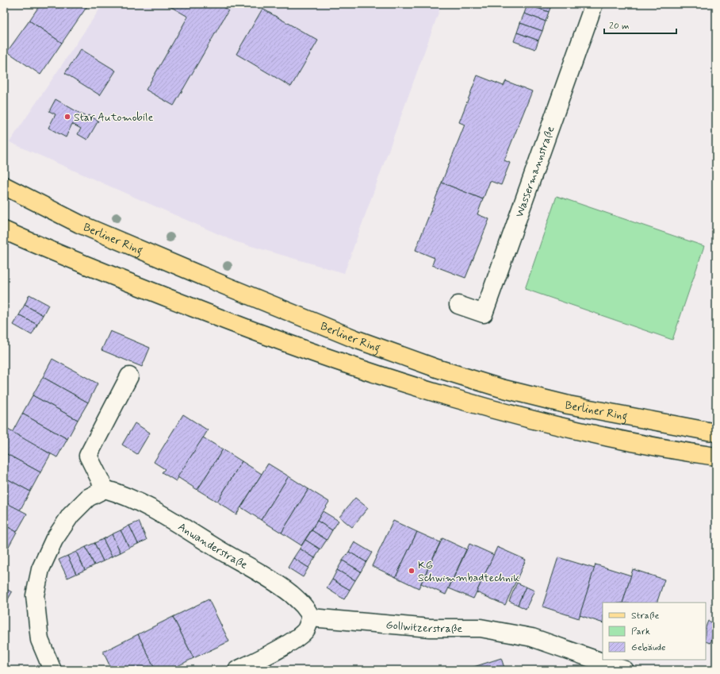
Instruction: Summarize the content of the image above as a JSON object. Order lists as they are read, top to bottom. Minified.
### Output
{"streets":{"main road":["Berliner Ring"],"street":["Wassermannstraße","Anwanderstraße","Gollwitzerstraße"]},"crossings":[["Anwanderstraße","Gollwitzerstraße"]],"places":["Star Automobile","KG Schwimmbadtechnik"],"legend":["Straße","Park","Gebäude"],"scale_bar":"20 m"}
